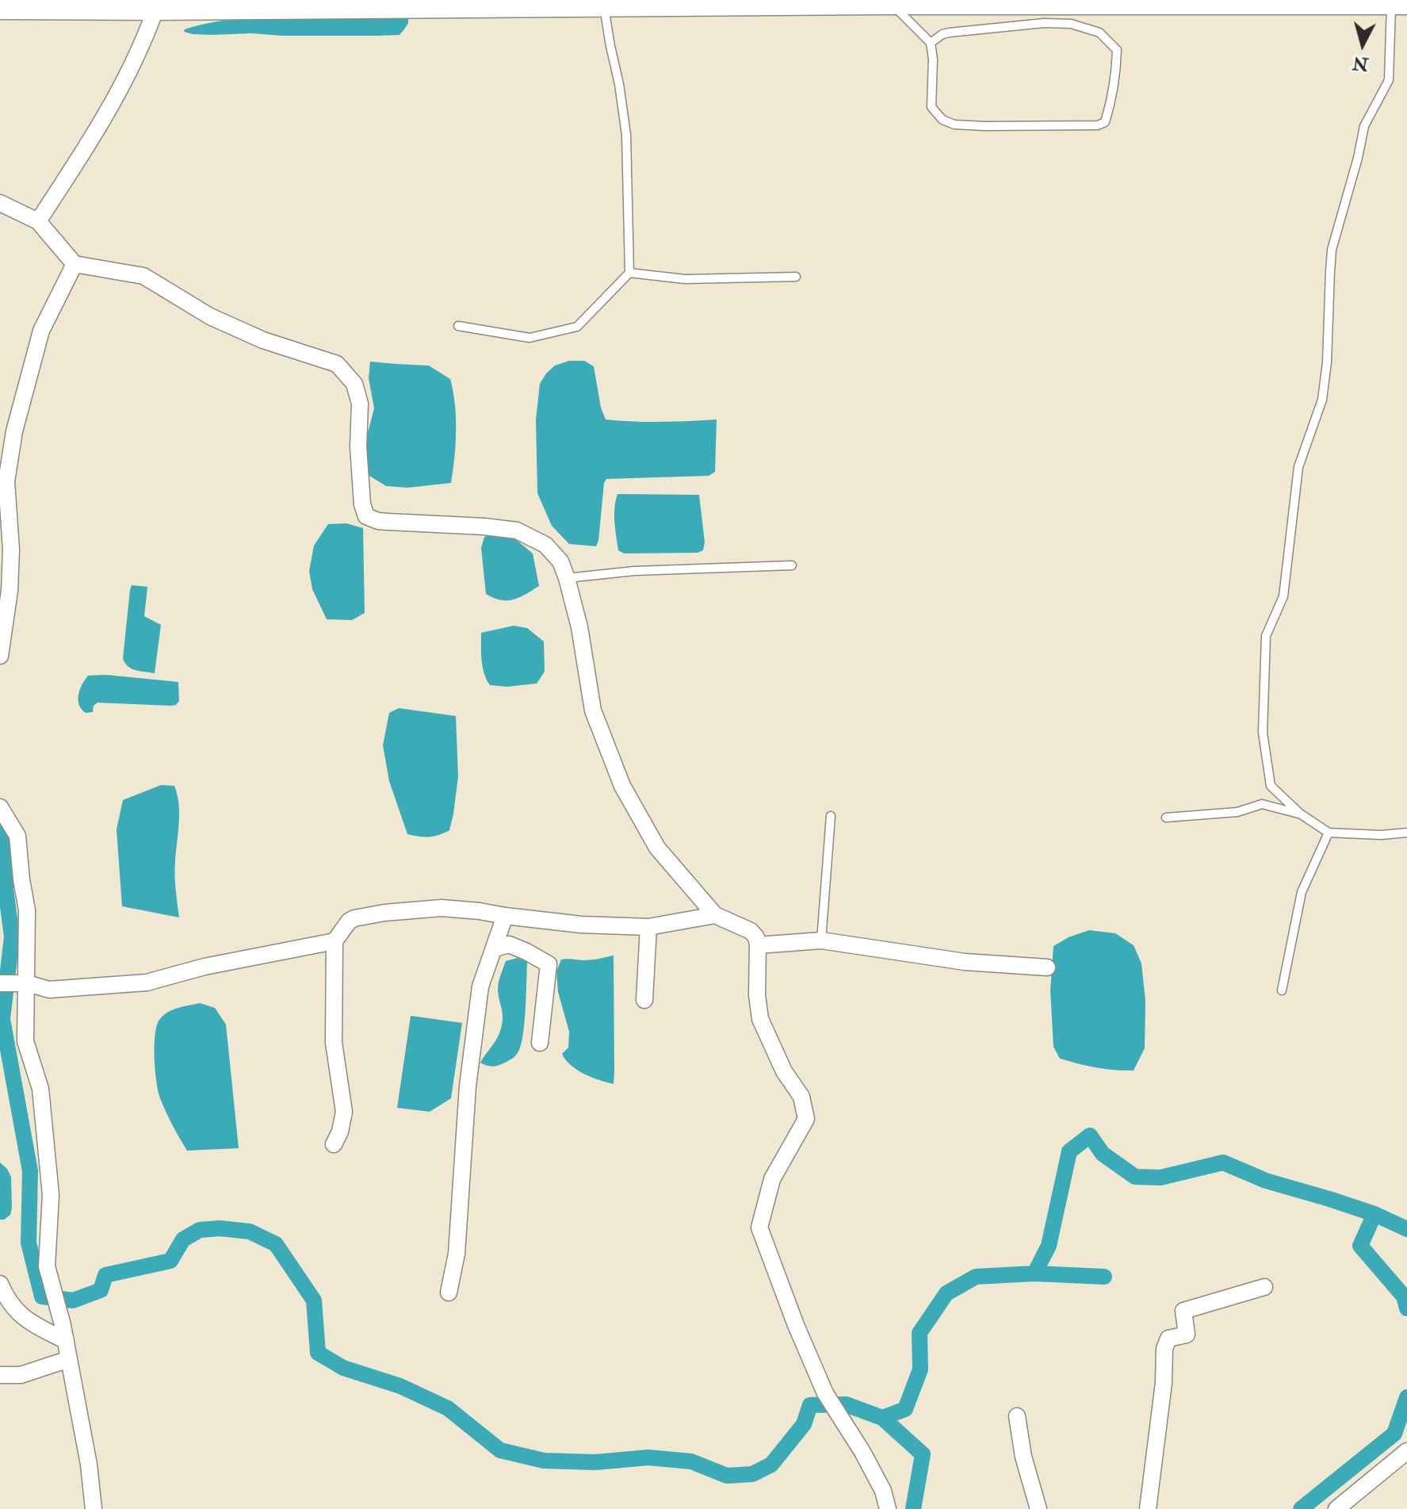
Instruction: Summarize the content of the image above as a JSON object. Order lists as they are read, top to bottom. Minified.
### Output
{"north":"bottom"}
